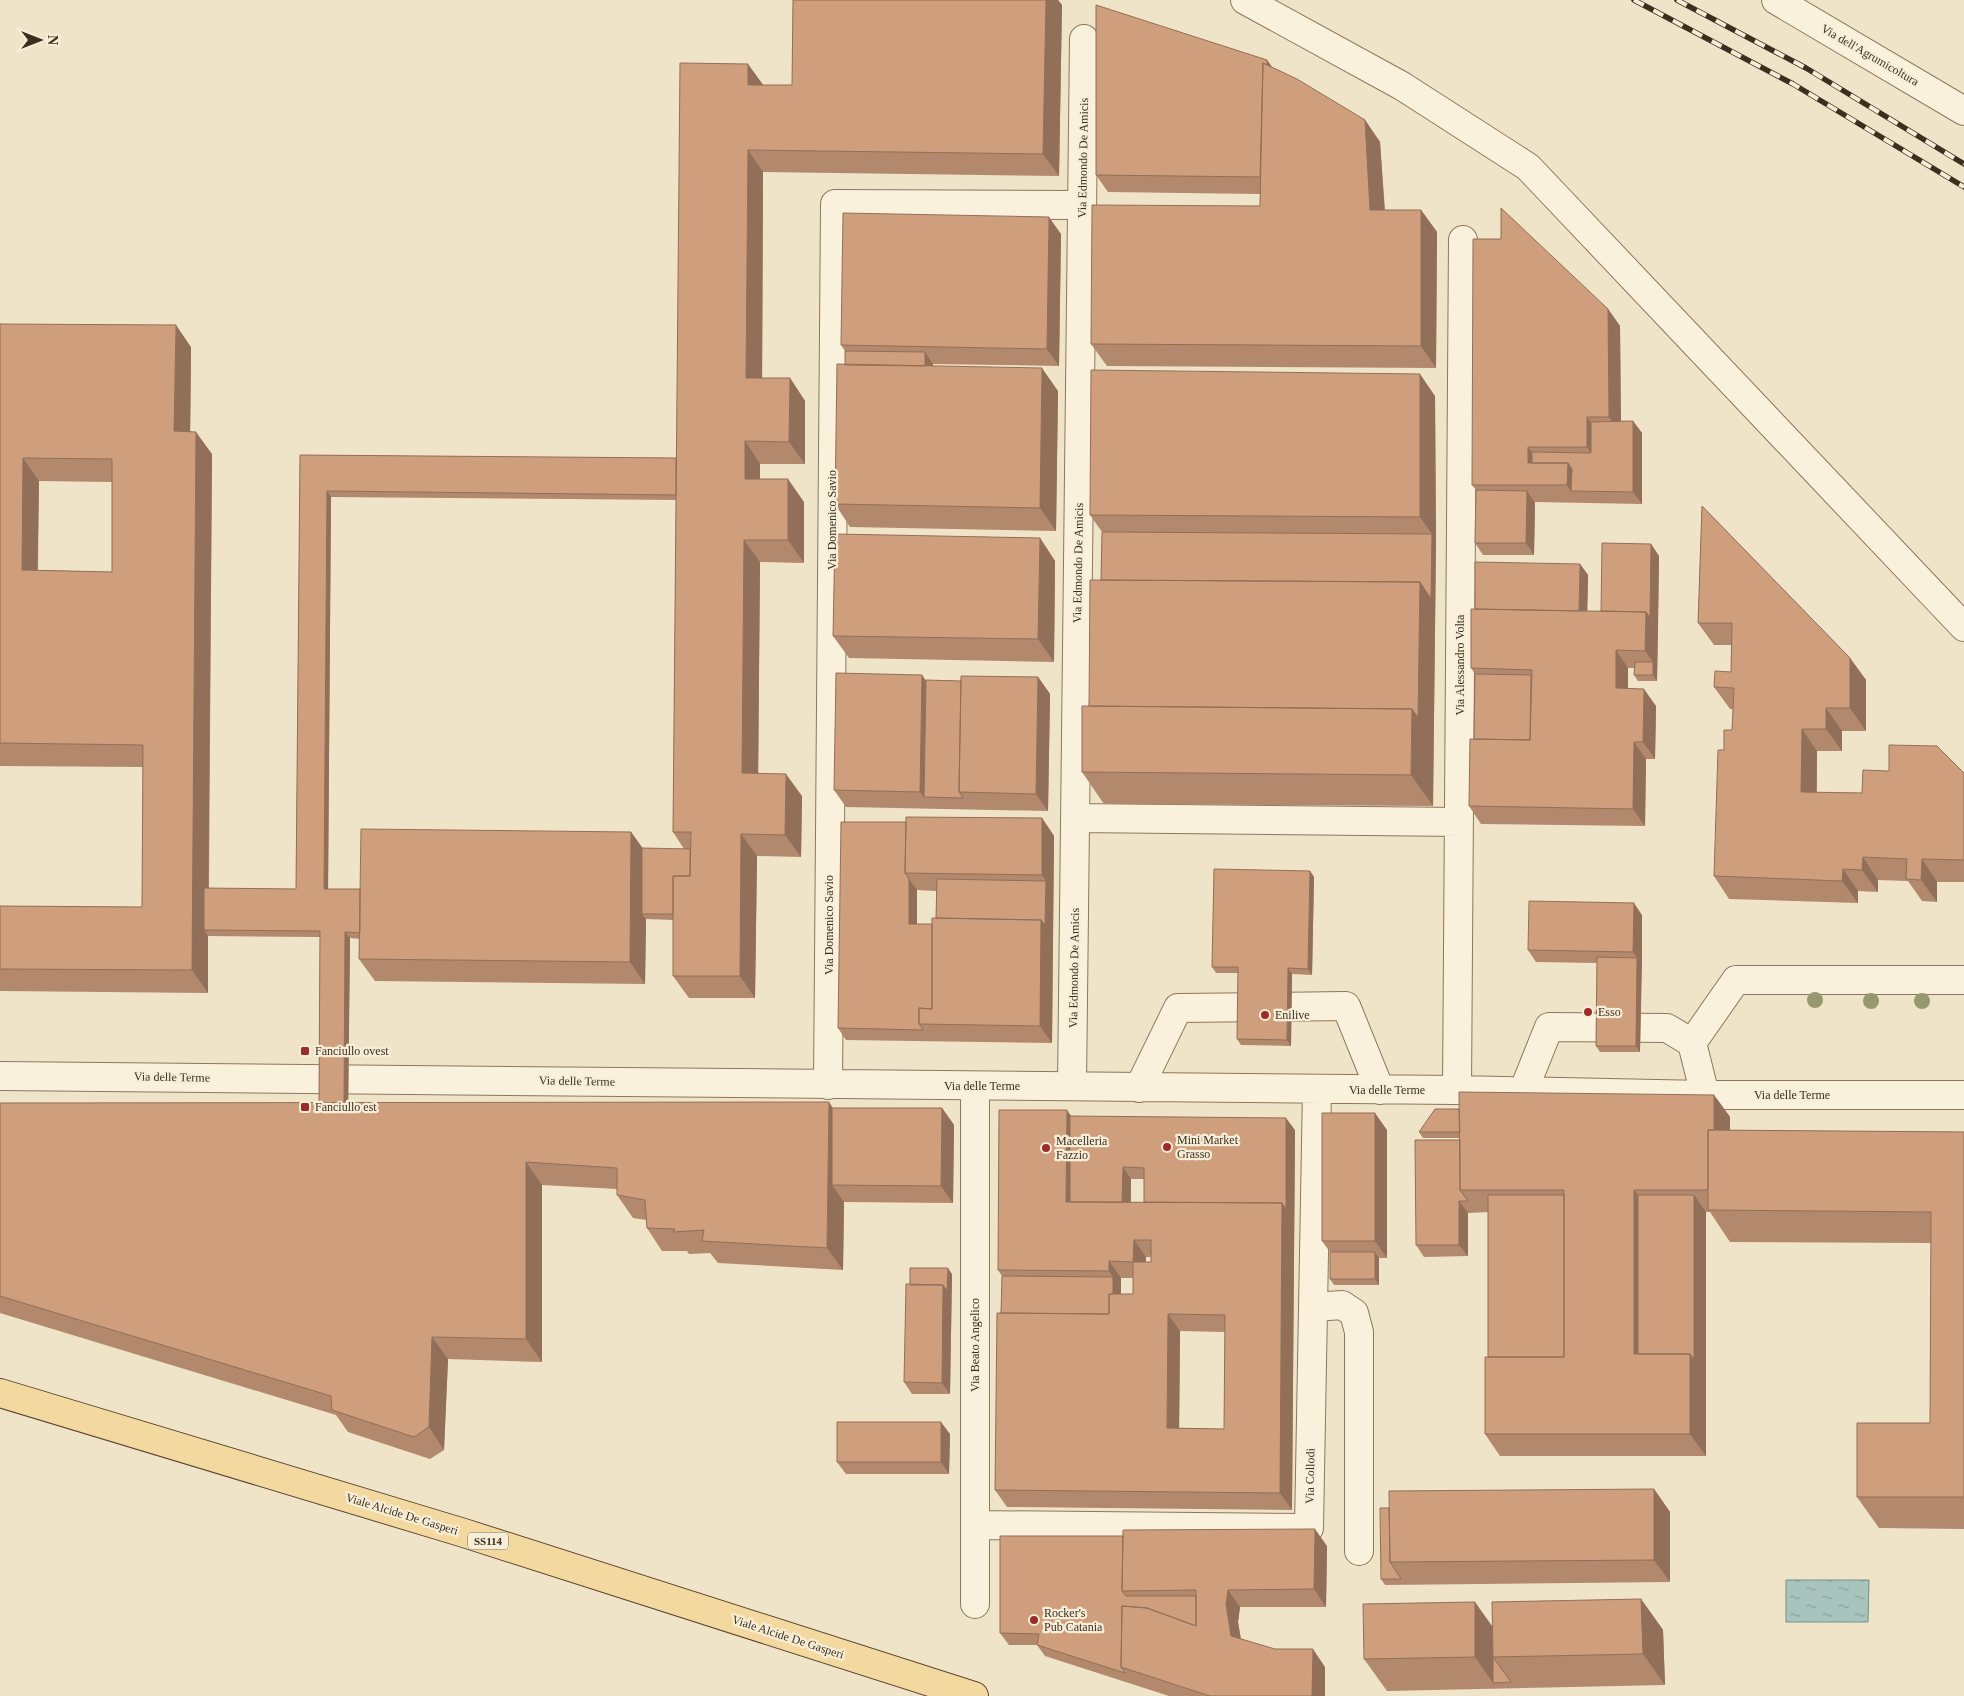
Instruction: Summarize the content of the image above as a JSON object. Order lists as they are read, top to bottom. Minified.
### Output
{"streets":{"main road":["Viale Alcide De Gasperi","SS114"],"street":["Via dell'Agrumicoltura","Via Edmondo De Amicis","Via Domenico Savio","Via Alessandro Volta","Via delle Terme","Via Beato Angelico","Via Collodi"]},"crossings":[["Via Edmondo De Amicis","Via Domenico Savio"],["Via Edmondo De Amicis","Via delle Terme"],["Via Domenico Savio","Via delle Terme"],["Via Alessandro Volta","Via delle Terme"],["Via delle Terme","Via Beato Angelico"],["Via delle Terme","Via Collodi"],["Via Beato Angelico","Via Collodi"]],"places":{"other":["Esso","Enilive","Mini Market Grasso","Macelleria Fazzio","Rocker's Pub Catania"],"transit":["Fanciullo ovest","Fanciullo est"]},"north":"right"}
